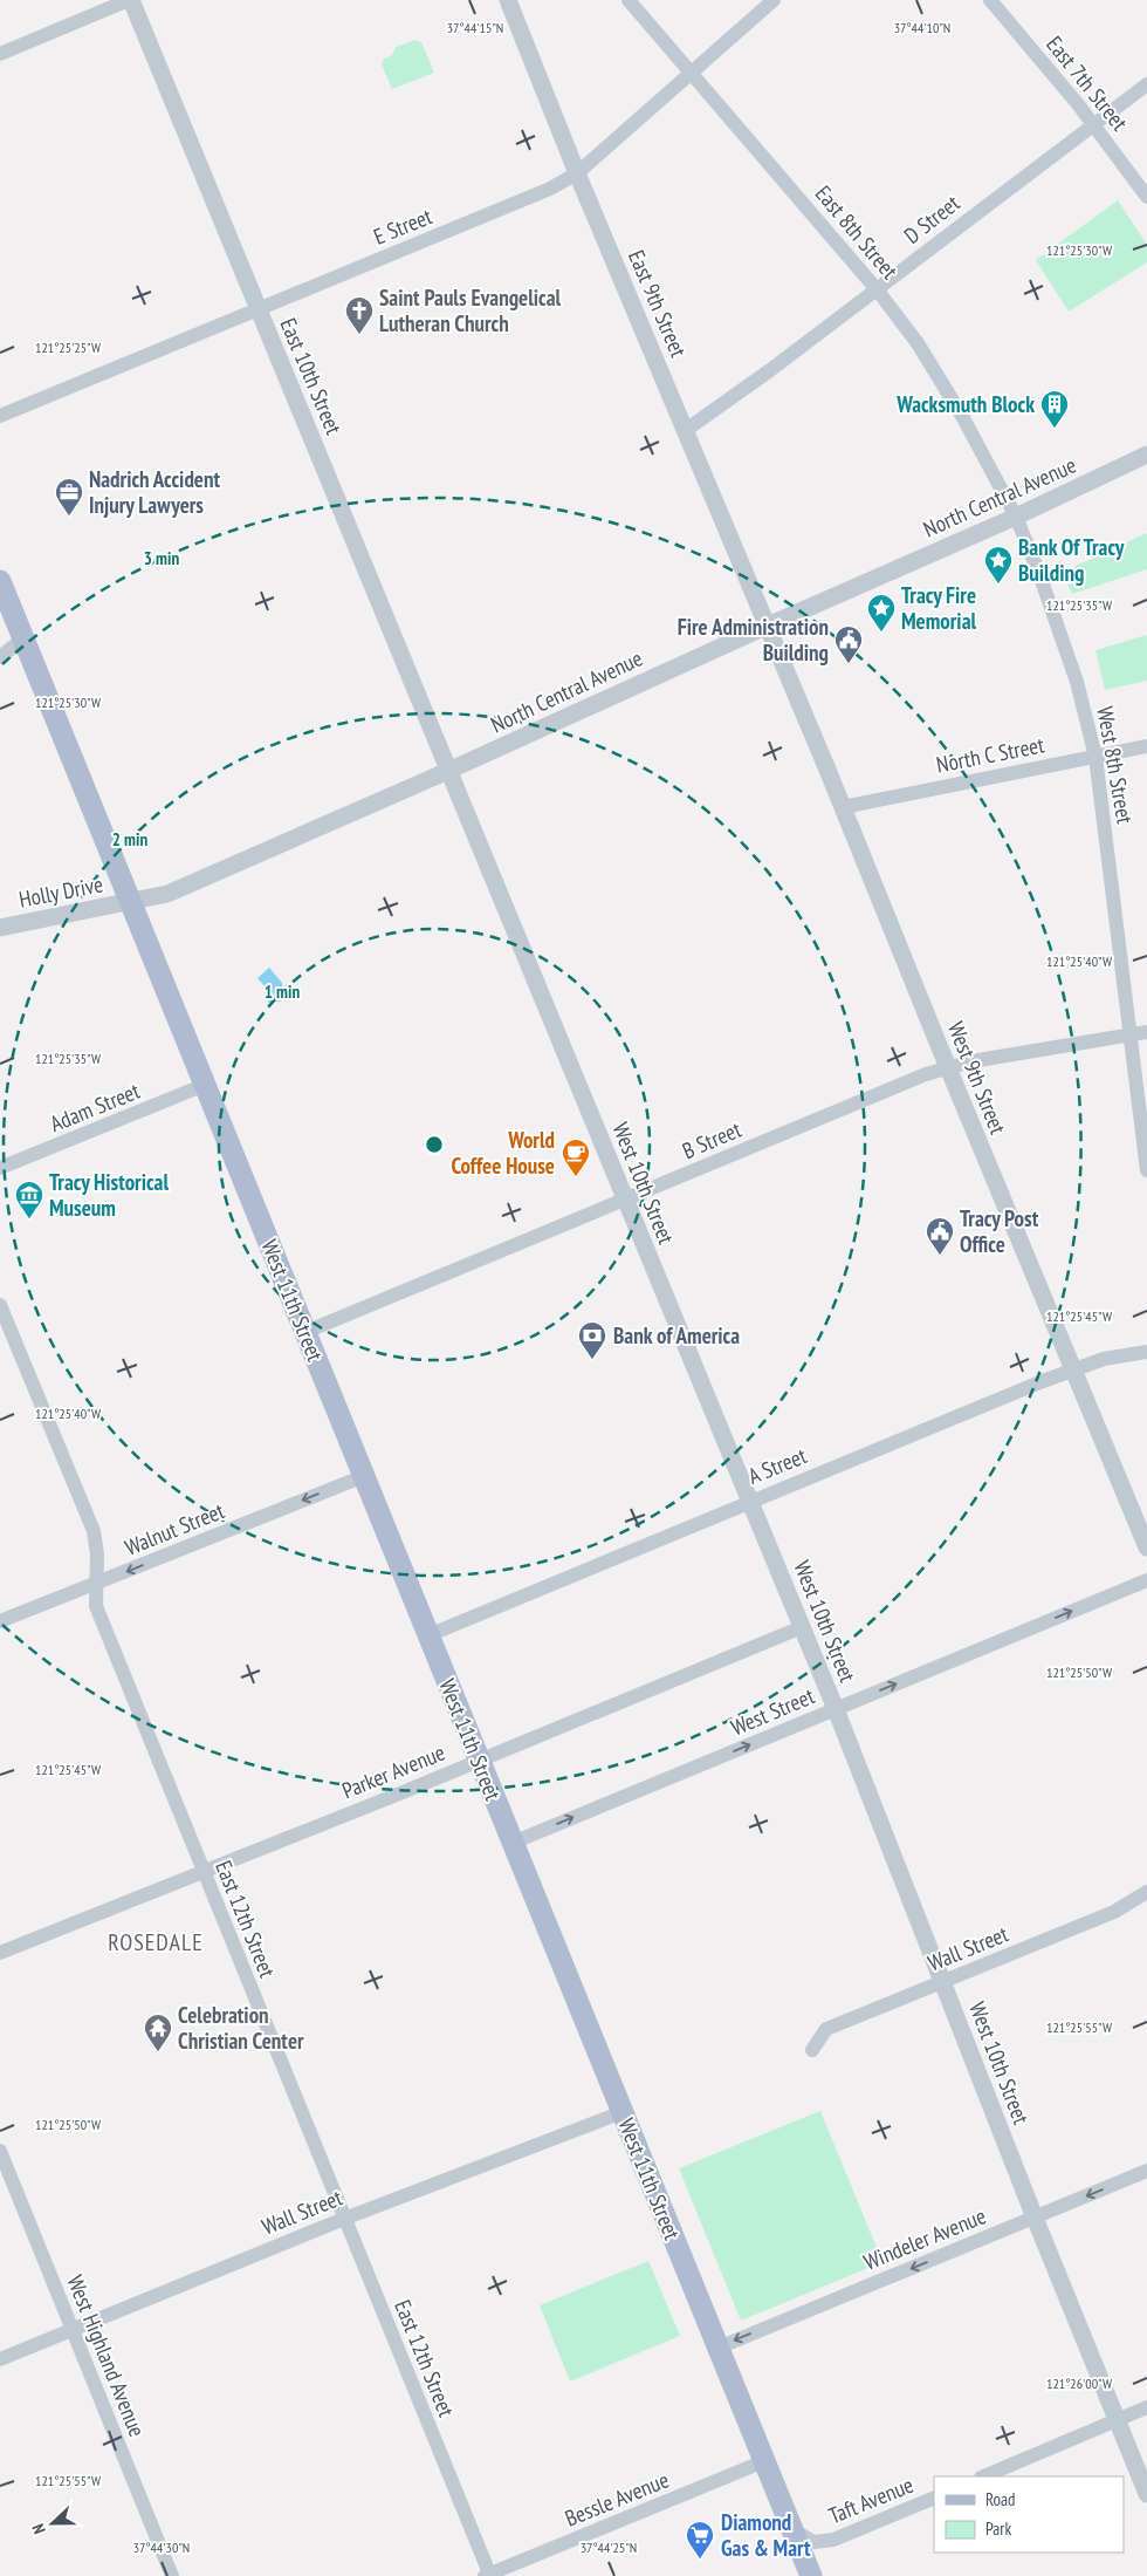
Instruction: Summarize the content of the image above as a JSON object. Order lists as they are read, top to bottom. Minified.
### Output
{"streets":{"main road":["West 11th Street"],"street":["East 7th Street","D Street","E Street","East 8th Street","East 9th Street","East 10th Street","North Central Avenue","North C Street","West 8th Street","Holly Drive","West 9th Street","Adam Street","B Street","West 10th Street","A Street","Walnut Street","West Street","Parker Avenue","East 12th Street","Wall Street","Windeler Avenue","West Highland Avenue","Bessle Avenue","Taft Avenue"]},"crossings":[["East 7th Street","D Street"],["D Street","East 8th Street"],["D Street","East 9th Street"],["E Street","East 8th Street"],["E Street","East 9th Street"],["E Street","East 10th Street"],["East 8th Street","North Central Avenue"],["East 8th Street","West 8th Street"],["East 9th Street","North Central Avenue"],["East 9th Street","West 9th Street"],["East 10th Street","North Central Avenue"],["East 10th Street","West 10th Street"],["North Central Avenue","West 8th Street"],["North Central Avenue","Holly Drive"],["North Central Avenue","West 9th Street"],["North Central Avenue","West 10th Street"],["North Central Avenue","West 11th Street"],["North C Street","West 8th Street"],["North C Street","West 9th Street"],["West 8th Street","B Street"],["Holly Drive","West 11th Street"],["West 9th Street","B Street"],["West 9th Street","A Street"],["Adam Street","West 11th Street"],["B Street","West 10th Street"],["B Street","West 11th Street"],["West 10th Street","A Street"],["West 10th Street","West Street"],["West 10th Street","Parker Avenue"],["West 10th Street","Wall Street"],["West 10th Street","Windeler Avenue"],["West 11th Street","A Street"],["West 11th Street","Walnut Street"],["West 11th Street","West Street"],["West 11th Street","Parker Avenue"],["West 11th Street","Wall Street"],["West 11th Street","Windeler Avenue"],["West 11th Street","Bessle Avenue"],["West 11th Street","Taft Avenue"],["Walnut Street","East 12th Street"],["Parker Avenue","East 12th Street"],["East 12th Street","Wall Street"],["East 12th Street","Bessle Avenue"],["Wall Street","West Highland Avenue"]],"one_way":["Walnut Street","West Street","Windeler Avenue"],"districts":["ROSEDALE"],"places":{"church":["Saint Pauls Evangelical Lutheran Church"],"building":["Wacksmuth Block"],"office":["Nadrich Accident Injury Lawyers"],"place":["Bank Of Tracy Building","Tracy Fire Memorial"],"public building":["Fire Administration Building","Tracy Post Office"],"cafe":["World Coffee House"],"museum":["Tracy Historical Museum"],"bank":["Bank of America"],"temple":["Celebration Christian Center"],"supermarket":["Diamond Gas & Mart"]},"legend":["Road","Park"],"north":"left","coordinates":["37°44'15\"N","37°44'10\"N","121°25'30\"W","121°25'25\"W","121°25'35\"W","121°25'40\"W","121°25'45\"W","121°25'50\"W","121°25'55\"W","121°26'00\"W","37°44'30\"N","37°44'25\"N"],"rings":["3 min","2 min","1 min"]}
